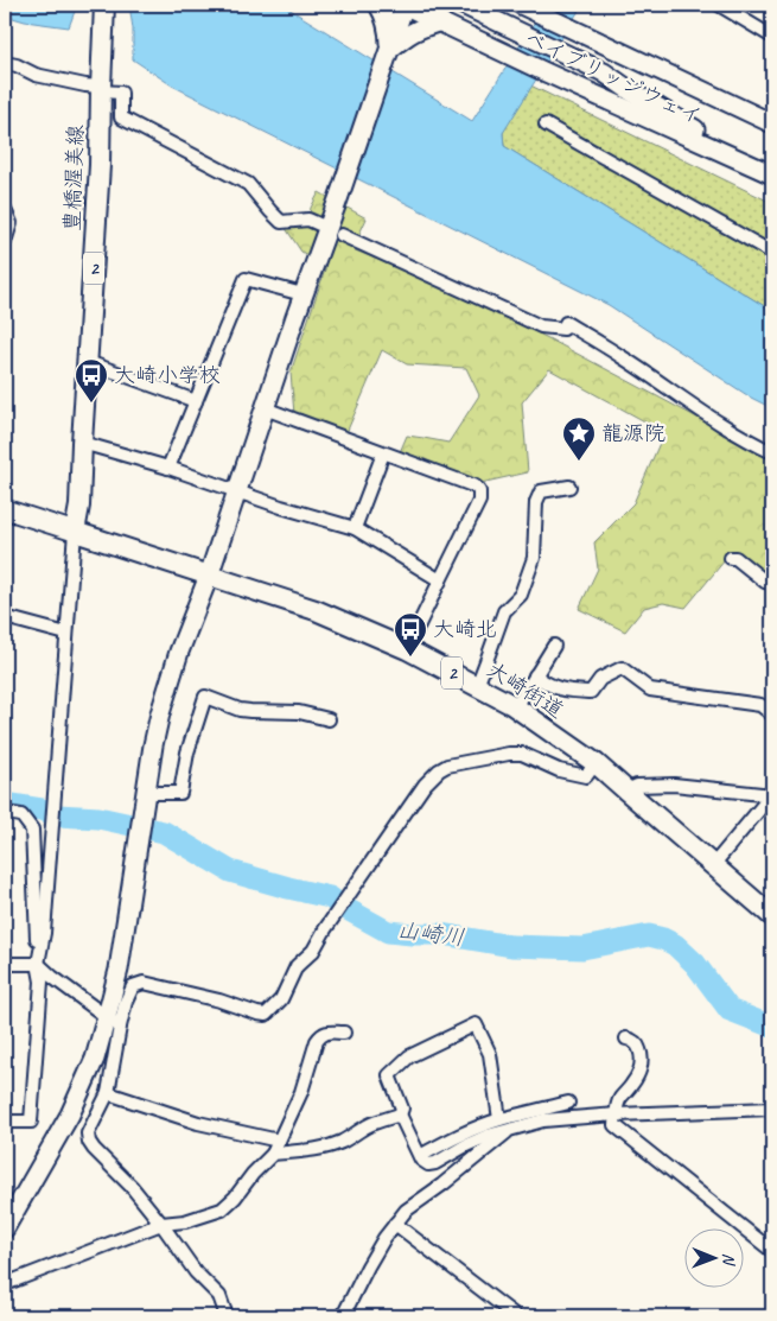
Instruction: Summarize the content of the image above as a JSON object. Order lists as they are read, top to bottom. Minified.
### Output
{"streets":{"main road":["豊橋渥美線","2","大崎街道"],"street":["ベイブリッジウェイ"]},"crossings":[["豊橋渥美線","大崎街道"]],"water":["山崎川"],"places":{"bus stop":["大崎小学校","大崎北"],"place":["龍源院"]},"north":"right"}
